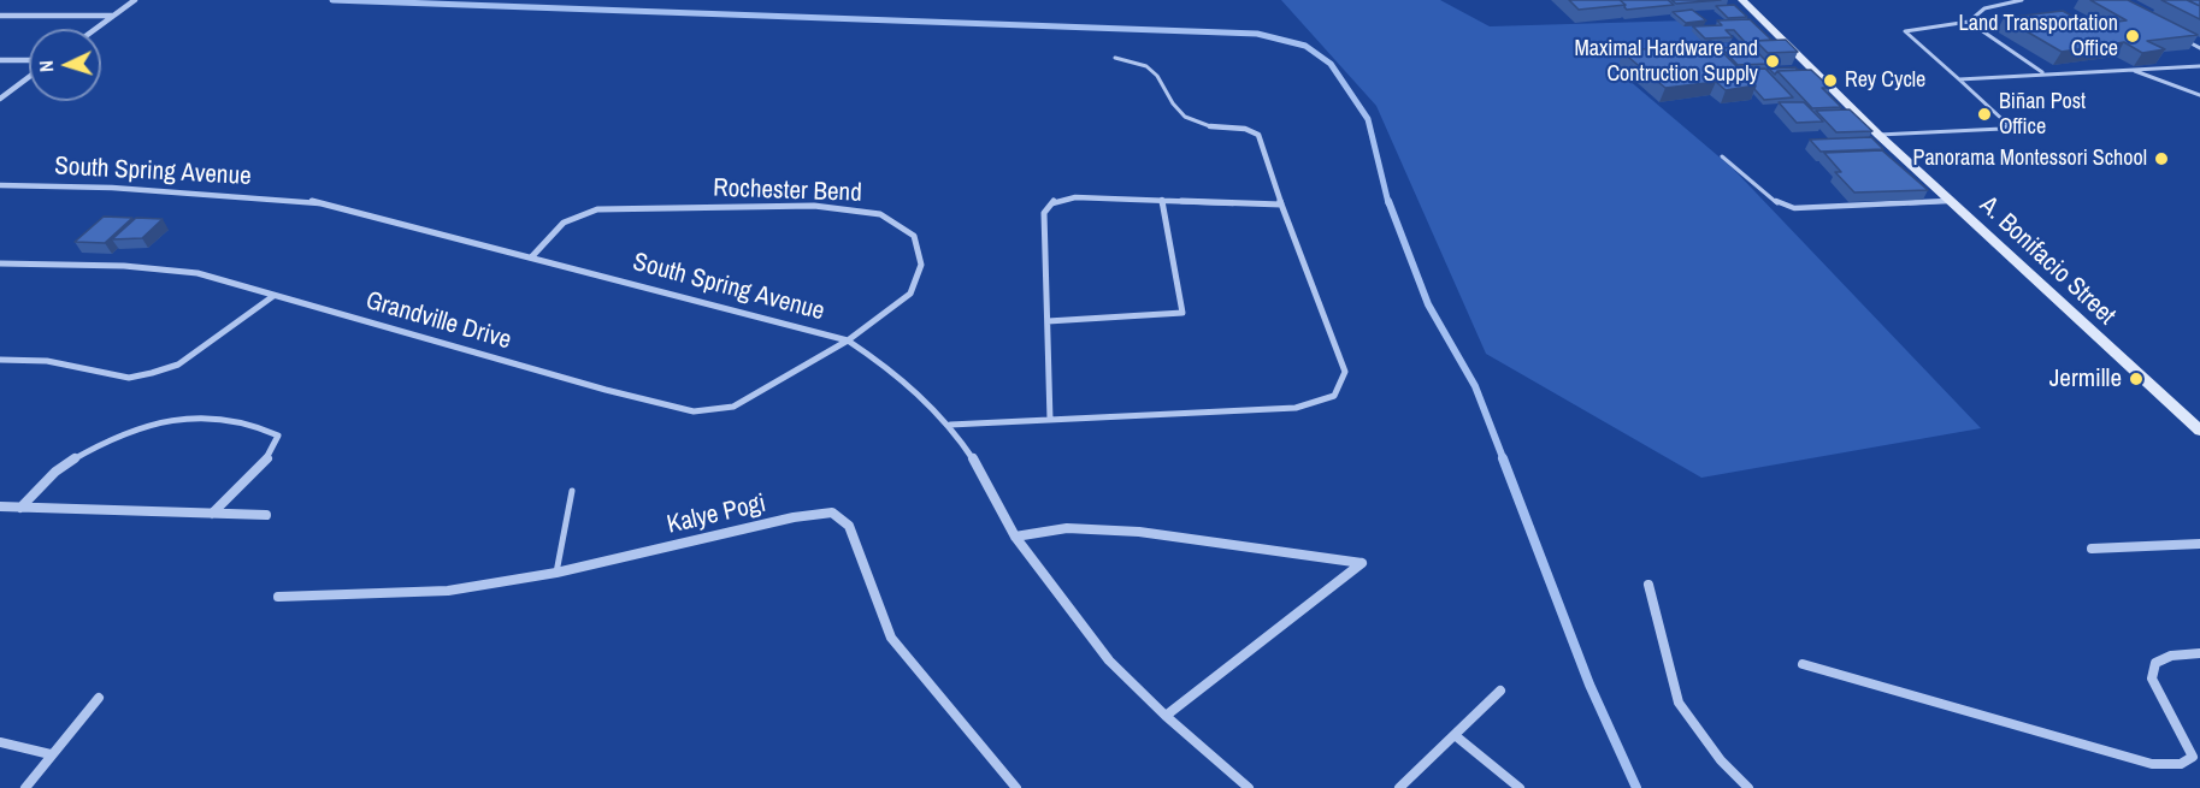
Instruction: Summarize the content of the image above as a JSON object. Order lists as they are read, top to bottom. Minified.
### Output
{"streets":{"main road":["A. Bonifacio Street"],"street":["South Spring Avenue","Rochester Bend","Grandville Drive","Kalye Pogi"]},"crossings":[["South Spring Avenue","Rochester Bend"],["South Spring Avenue","Grandville Drive"],["Rochester Bend","Grandville Drive"]],"places":["Land Transportation Office","Maximal Hardware and Contruction Supply","Rey Cycle","Biñan Post Office","Panorama Montessori School","Jermille"],"north":"left"}
